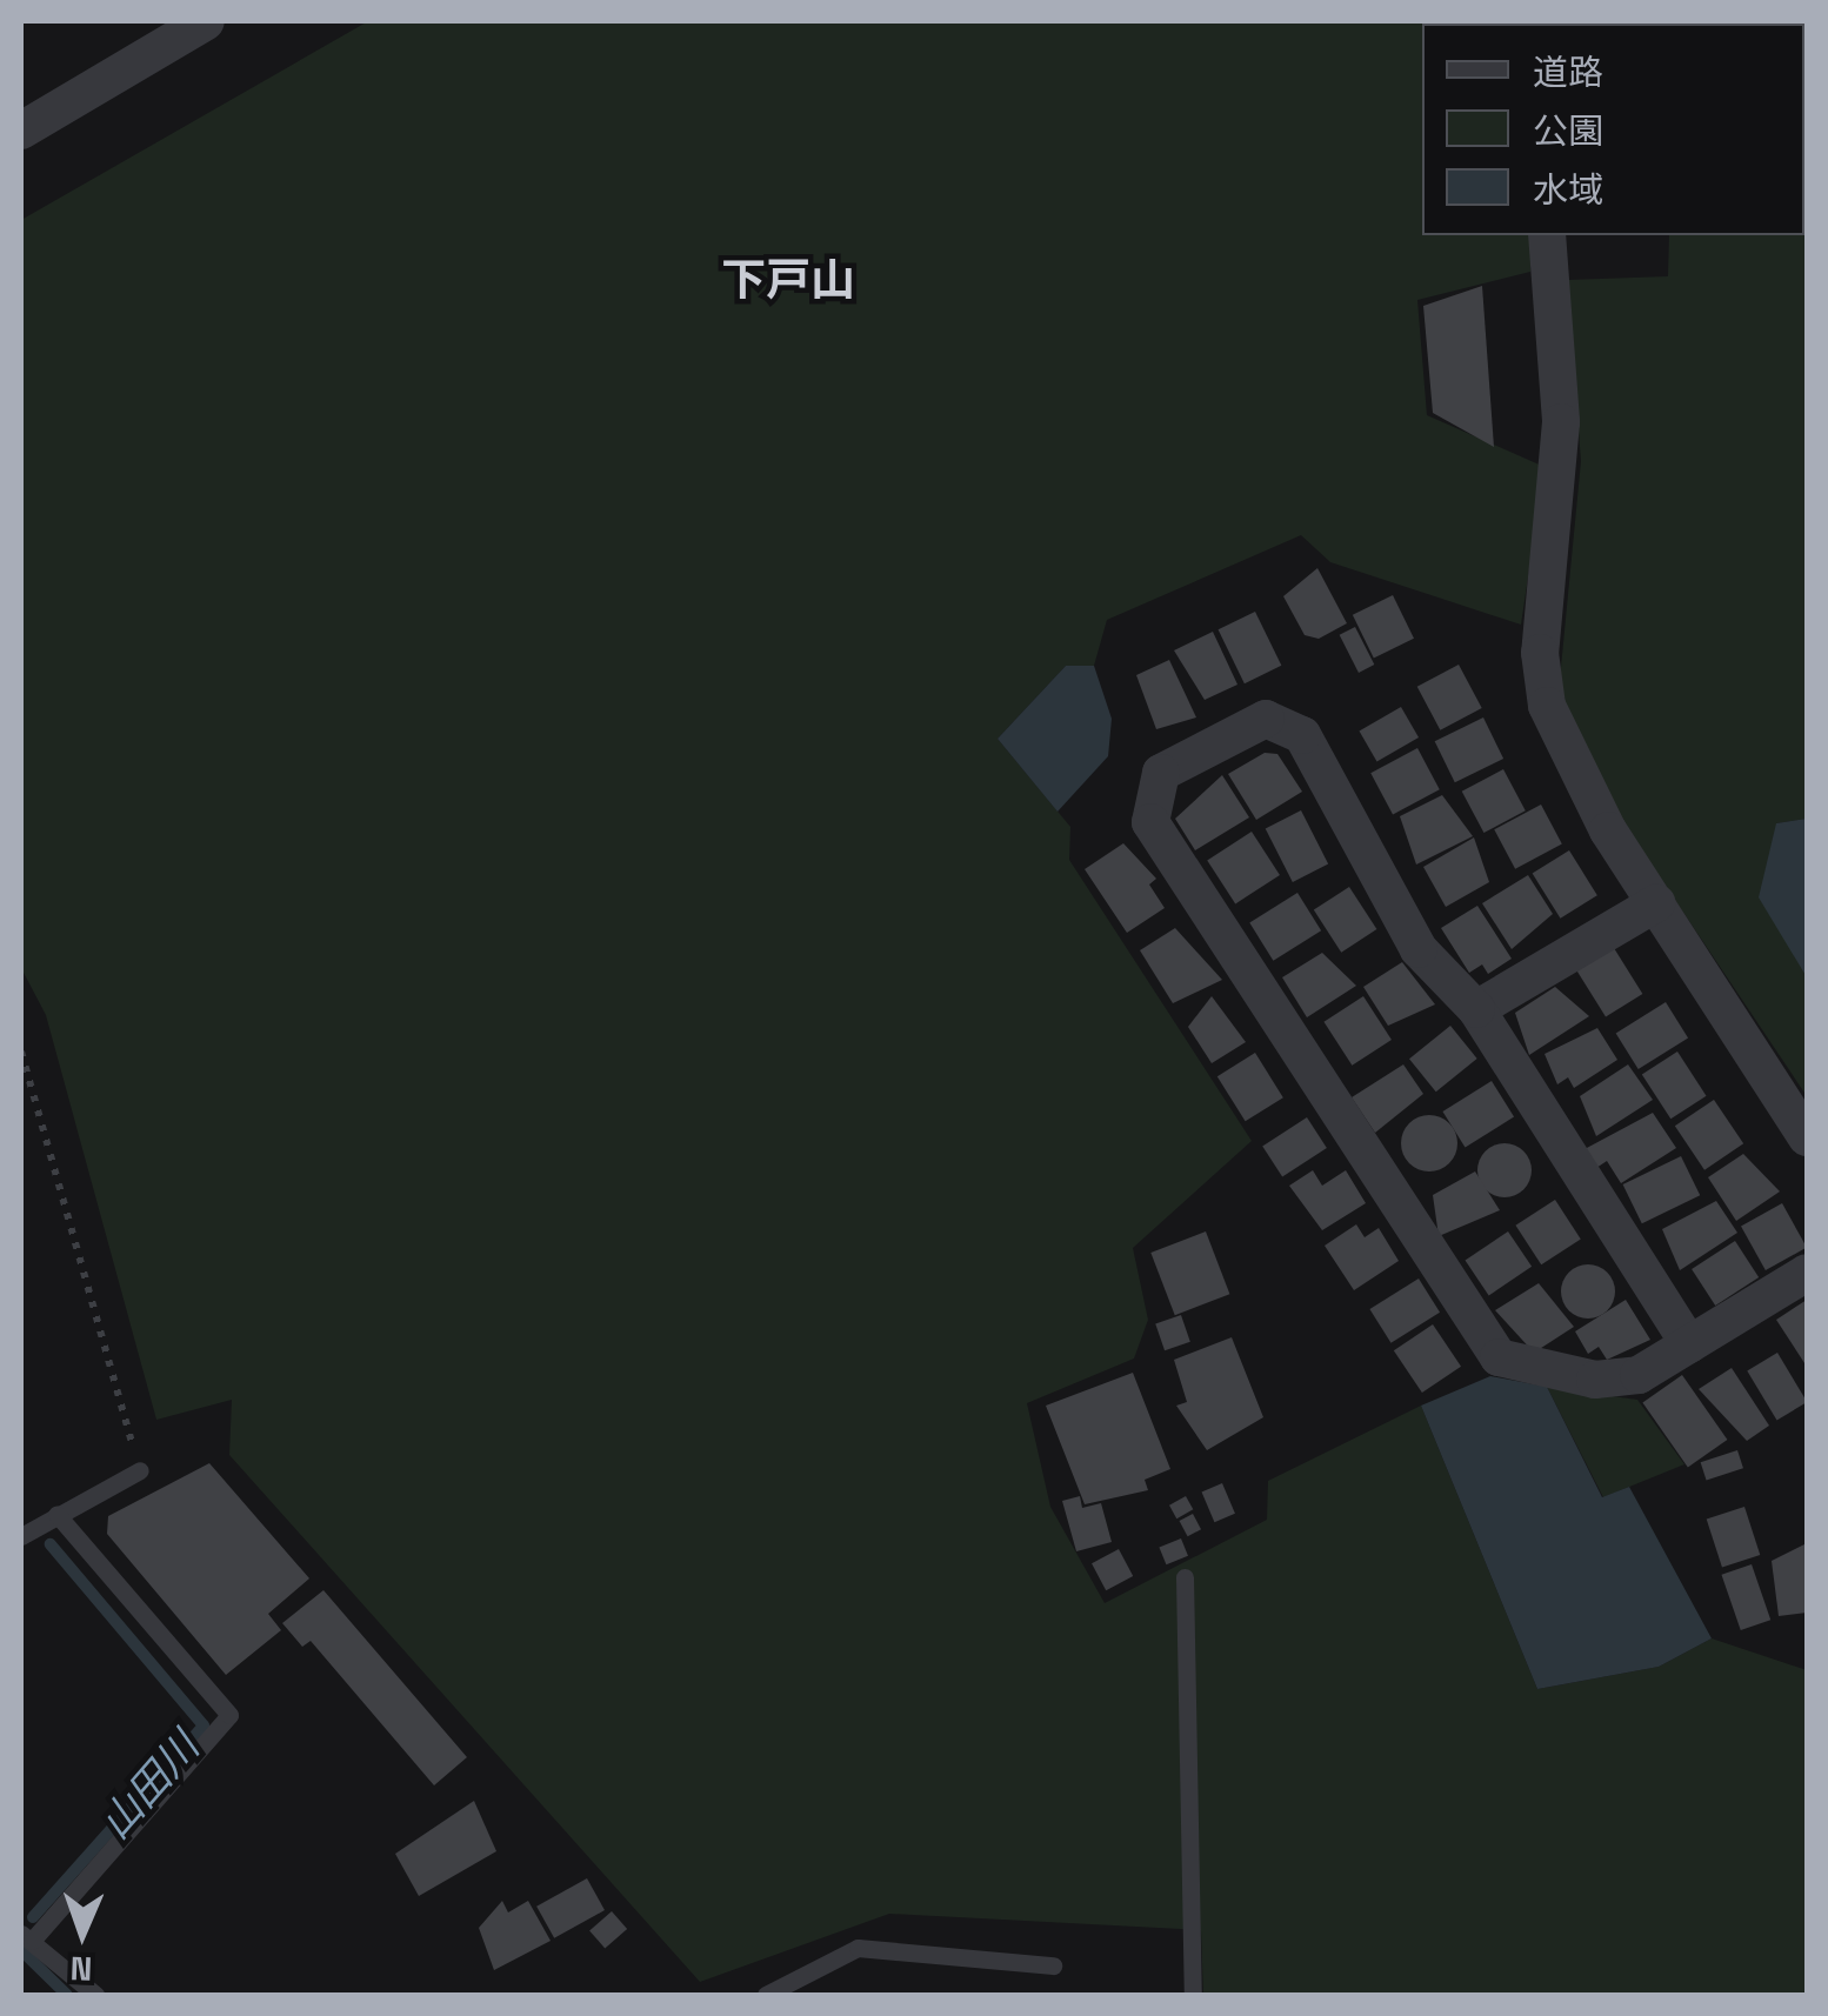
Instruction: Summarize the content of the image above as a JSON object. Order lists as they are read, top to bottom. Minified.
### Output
{"districts":["下戸山"],"water":["山田川"],"legend":["道路","公園","水域"],"north":"bottom"}
